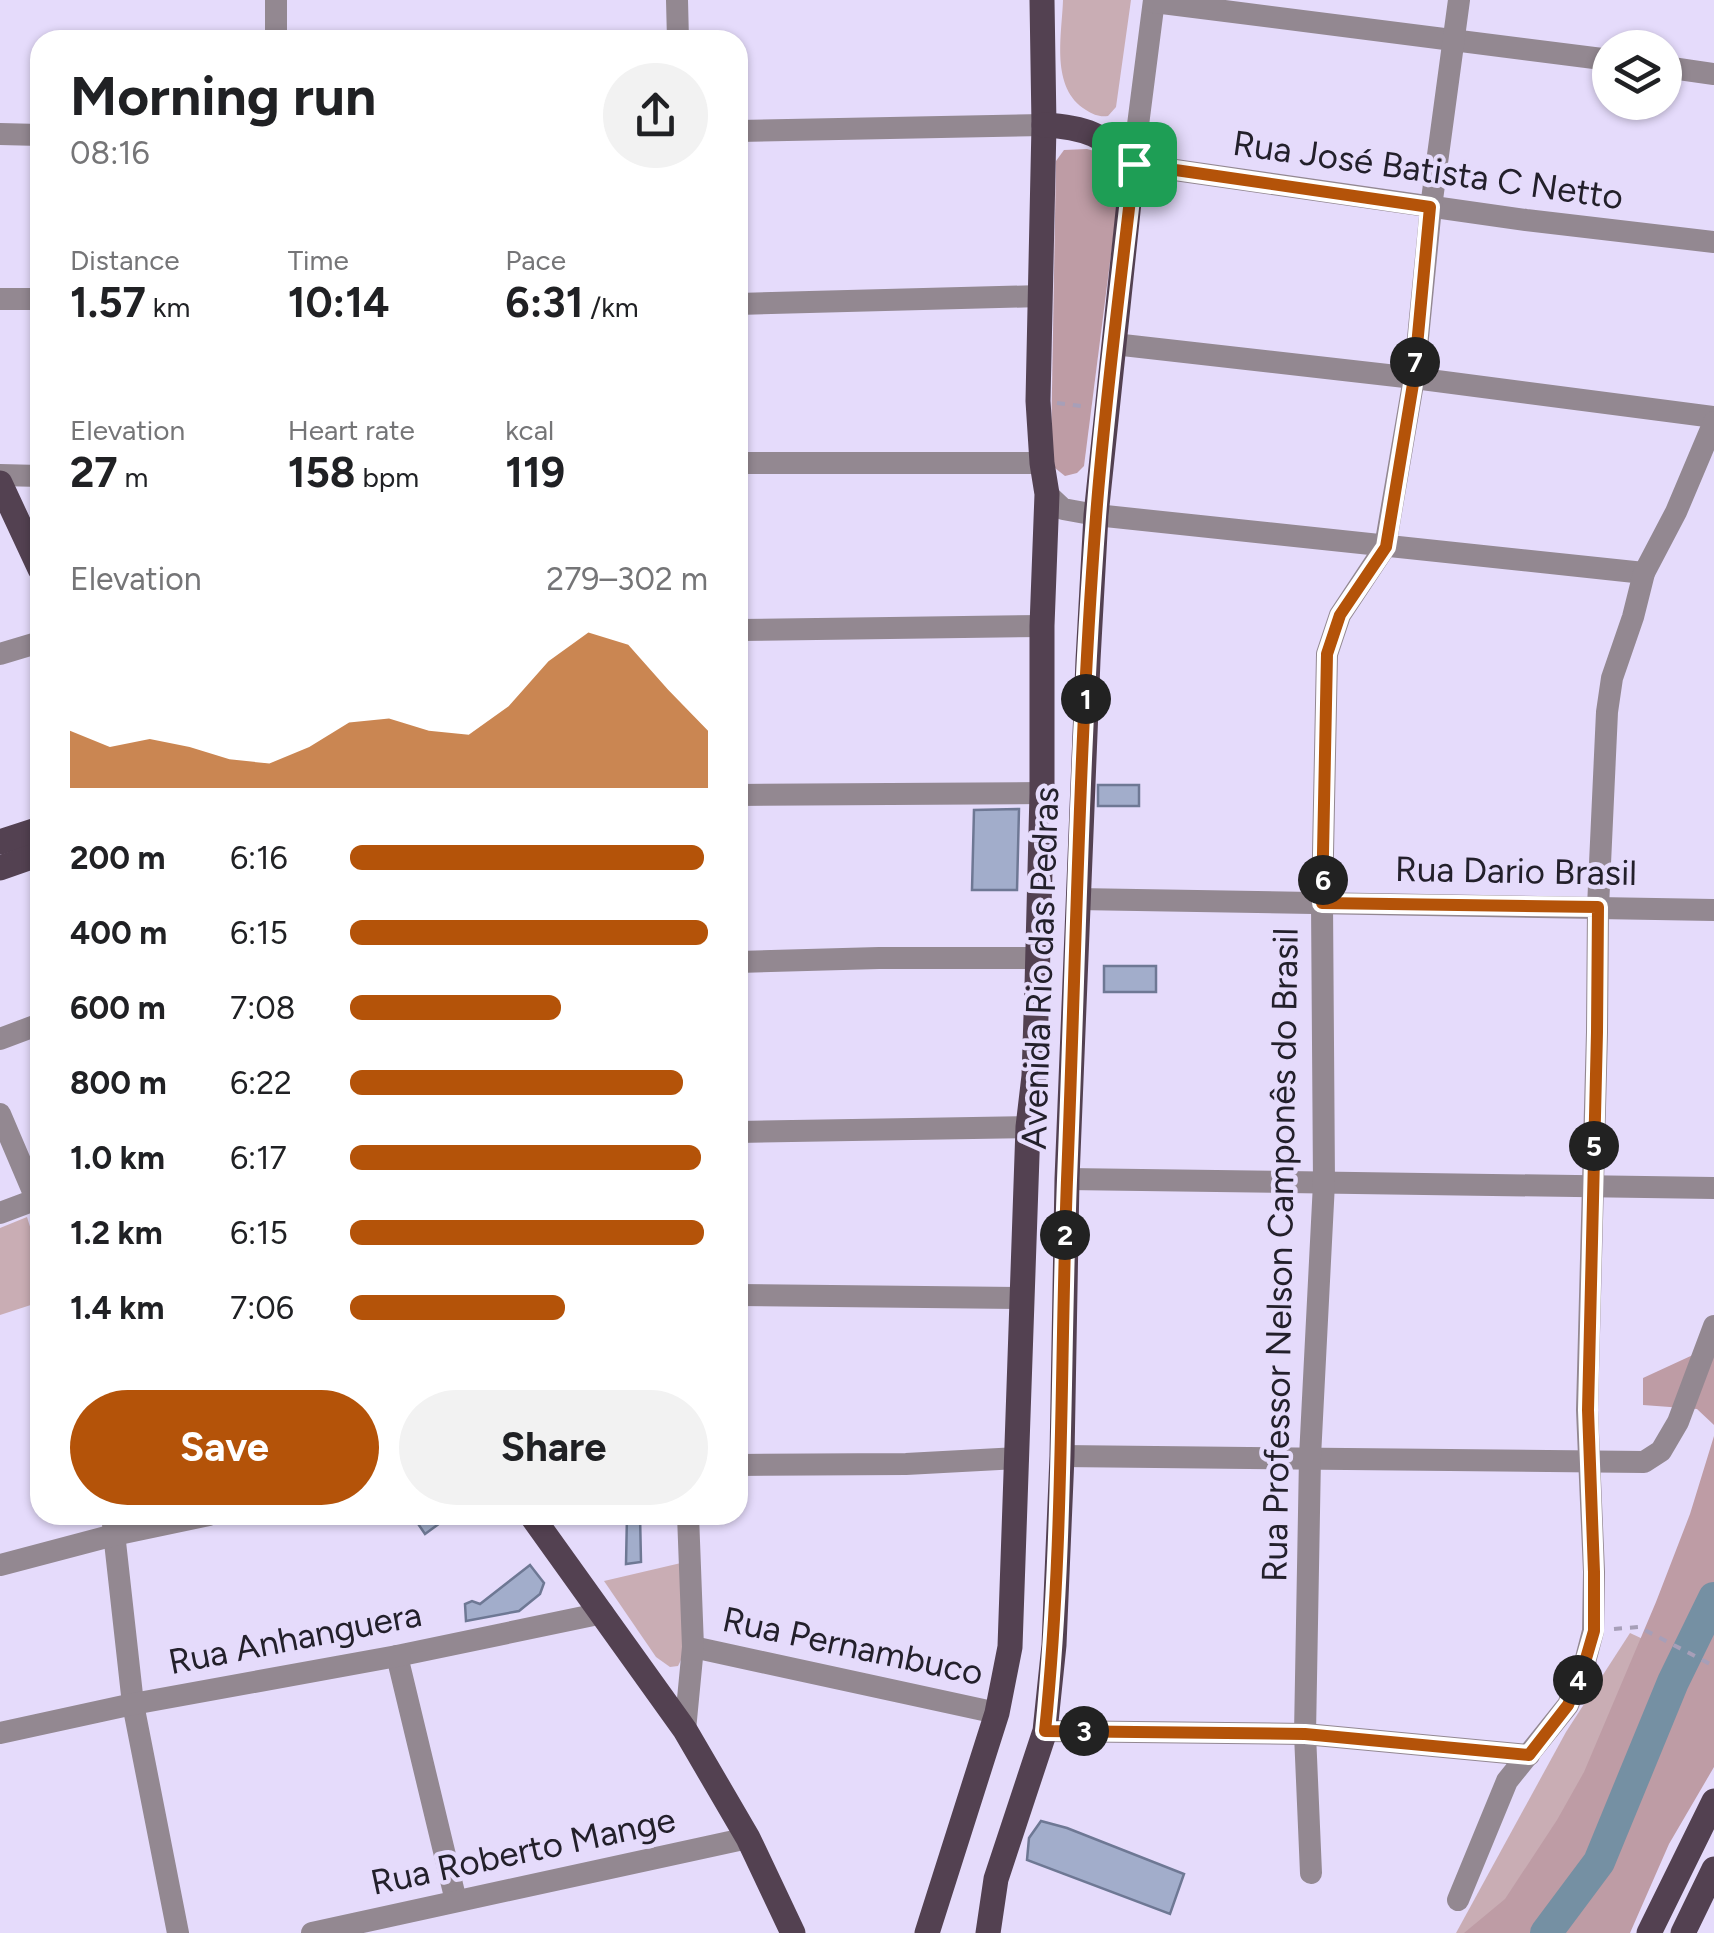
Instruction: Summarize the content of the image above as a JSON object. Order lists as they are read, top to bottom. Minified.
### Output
{"streets":{"main road":["Avenida Rio das Pedras"],"street":["Rua José Batista C Netto","Rua Dario Brasil","Rua Professor Nelson Camponês do Brasil","Rua Anhanguera","Rua Pernambuco","Rua Roberto Mange"]},"crossings":[["Rua José Batista C Netto","Avenida Rio das Pedras"],["Rua José Batista C Netto","Rua Professor Nelson Camponês do Brasil"],["Rua Dario Brasil","Avenida Rio das Pedras"],["Rua Dario Brasil","Rua Professor Nelson Camponês do Brasil"],["Avenida Rio das Pedras","Rua Pernambuco"]],"page":{"heading":["Morning run","08:16"],"stats":[["Distance","1.57 km"],["Time","10:14"],["Pace","6:31 /km"],["Elevation","27 m"],["Heart rate","158 bpm"],["kcal","119"]],"pins":["7","1","6","5","2","4","3"],"chart":["Elevation","279–302 m"],"list":[{"name":"200 m","note":"6:16"},{"name":"400 m","note":"6:15"},{"name":"600 m","note":"7:08"},{"name":"800 m","note":"6:22"},{"name":"1.0 km","note":"6:17"},{"name":"1.2 km","note":"6:15"},{"name":"1.4 km","note":"7:06"}],"buttons":["Save","Share"]}}
